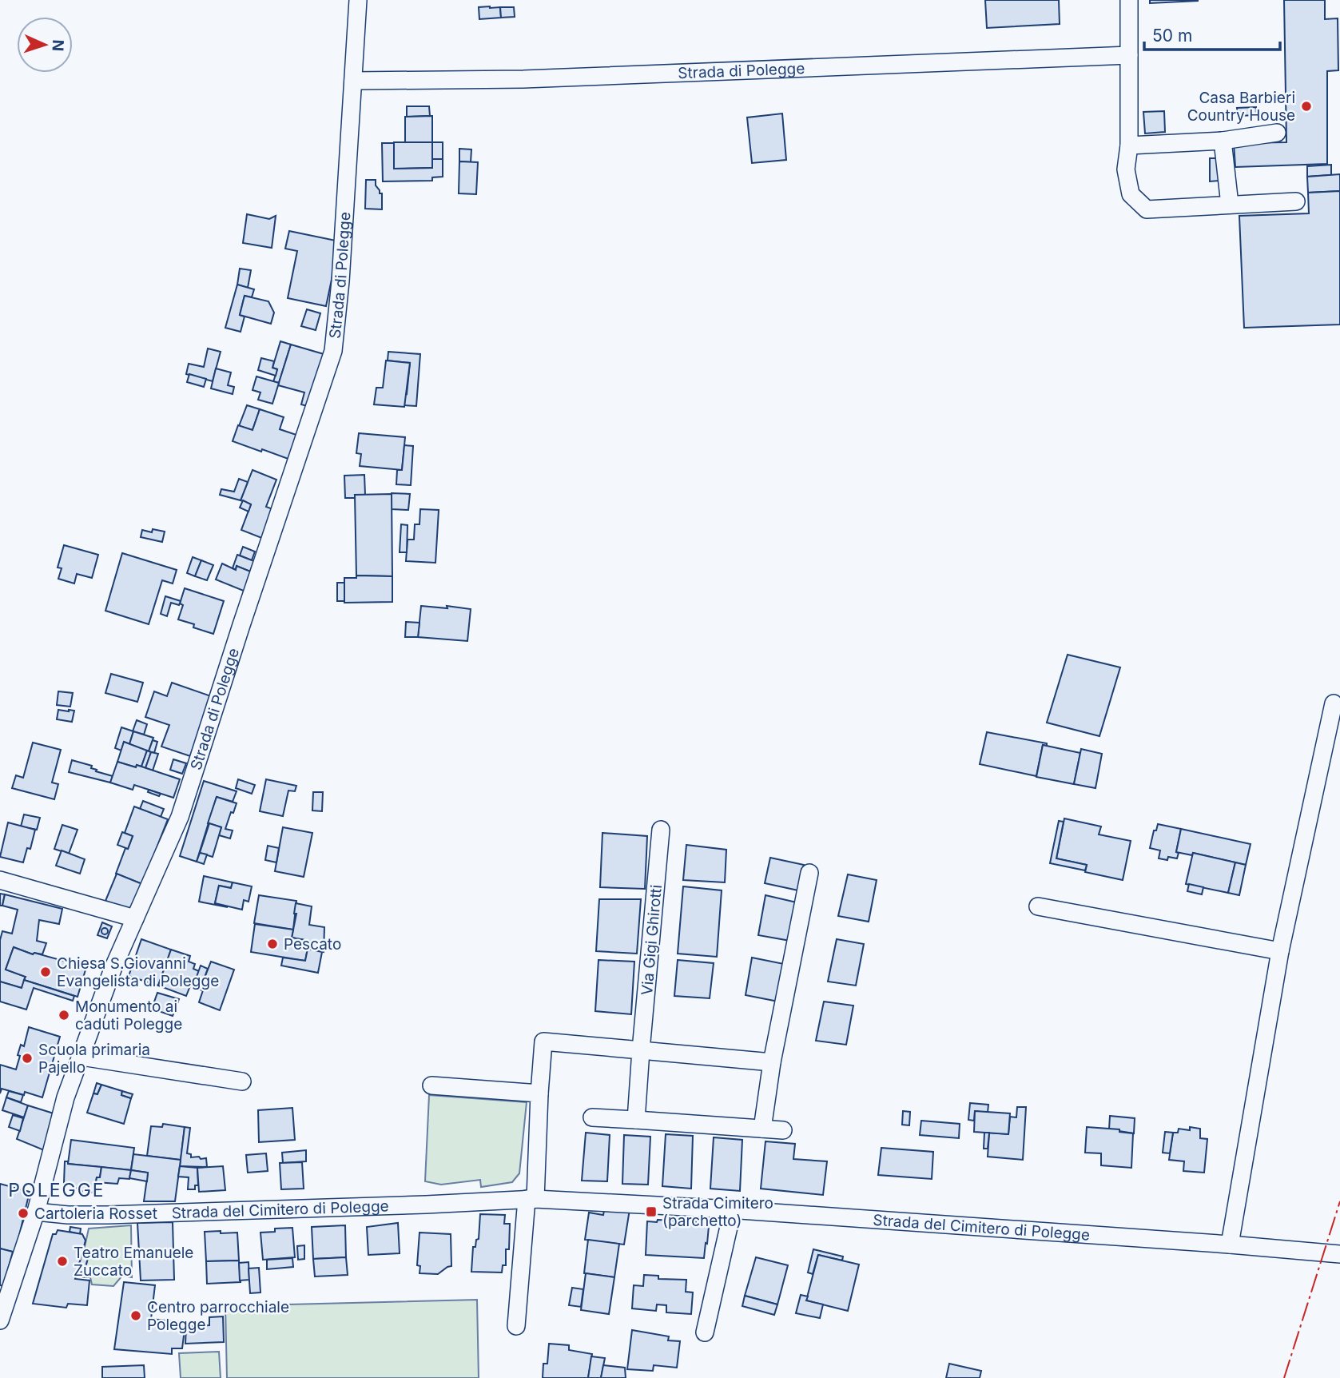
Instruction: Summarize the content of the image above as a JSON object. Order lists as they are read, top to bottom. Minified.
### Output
{"streets":{"street":["Strada di Polegge","Via Gigi Ghirotti","Strada del Cimitero di Polegge"]},"crossings":[["Strada di Polegge","Strada del Cimitero di Polegge"]],"districts":["POLEGGE"],"places":{"other":["Casa Barbieri Country House","Pescato","Chiesa S.Giovanni Evangelista di Polegge","Monumento ai caduti Polegge","Scuola primaria Pajello","Cartoleria Rosset","Teatro Emanuele Zuccato","Centro parrocchiale Polegge"],"transit":["Strada Cimitero (parchetto)"]},"scale_bar":"50 m","north":"right"}
